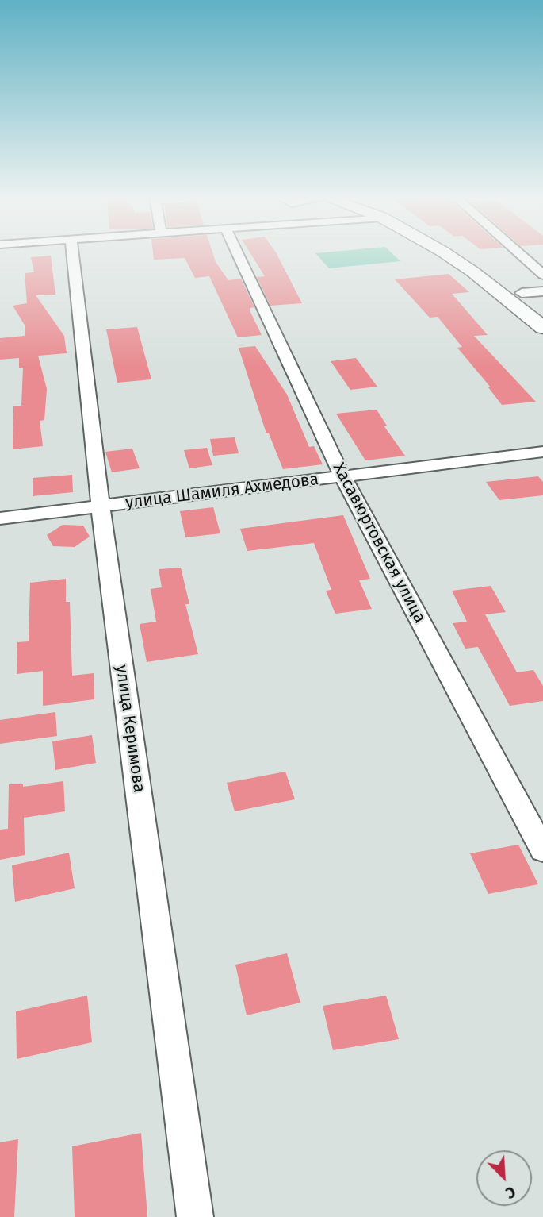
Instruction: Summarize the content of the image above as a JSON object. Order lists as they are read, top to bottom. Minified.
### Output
{"streets":{"street":["улица Шамиля Ахмедова","Хасавюртовская улица","улица Керимова"]},"crossings":[["улица Шамиля Ахмедова","Хасавюртовская улица"],["улица Шамиля Ахмедова","улица Керимова"]],"north":"bottom right"}
